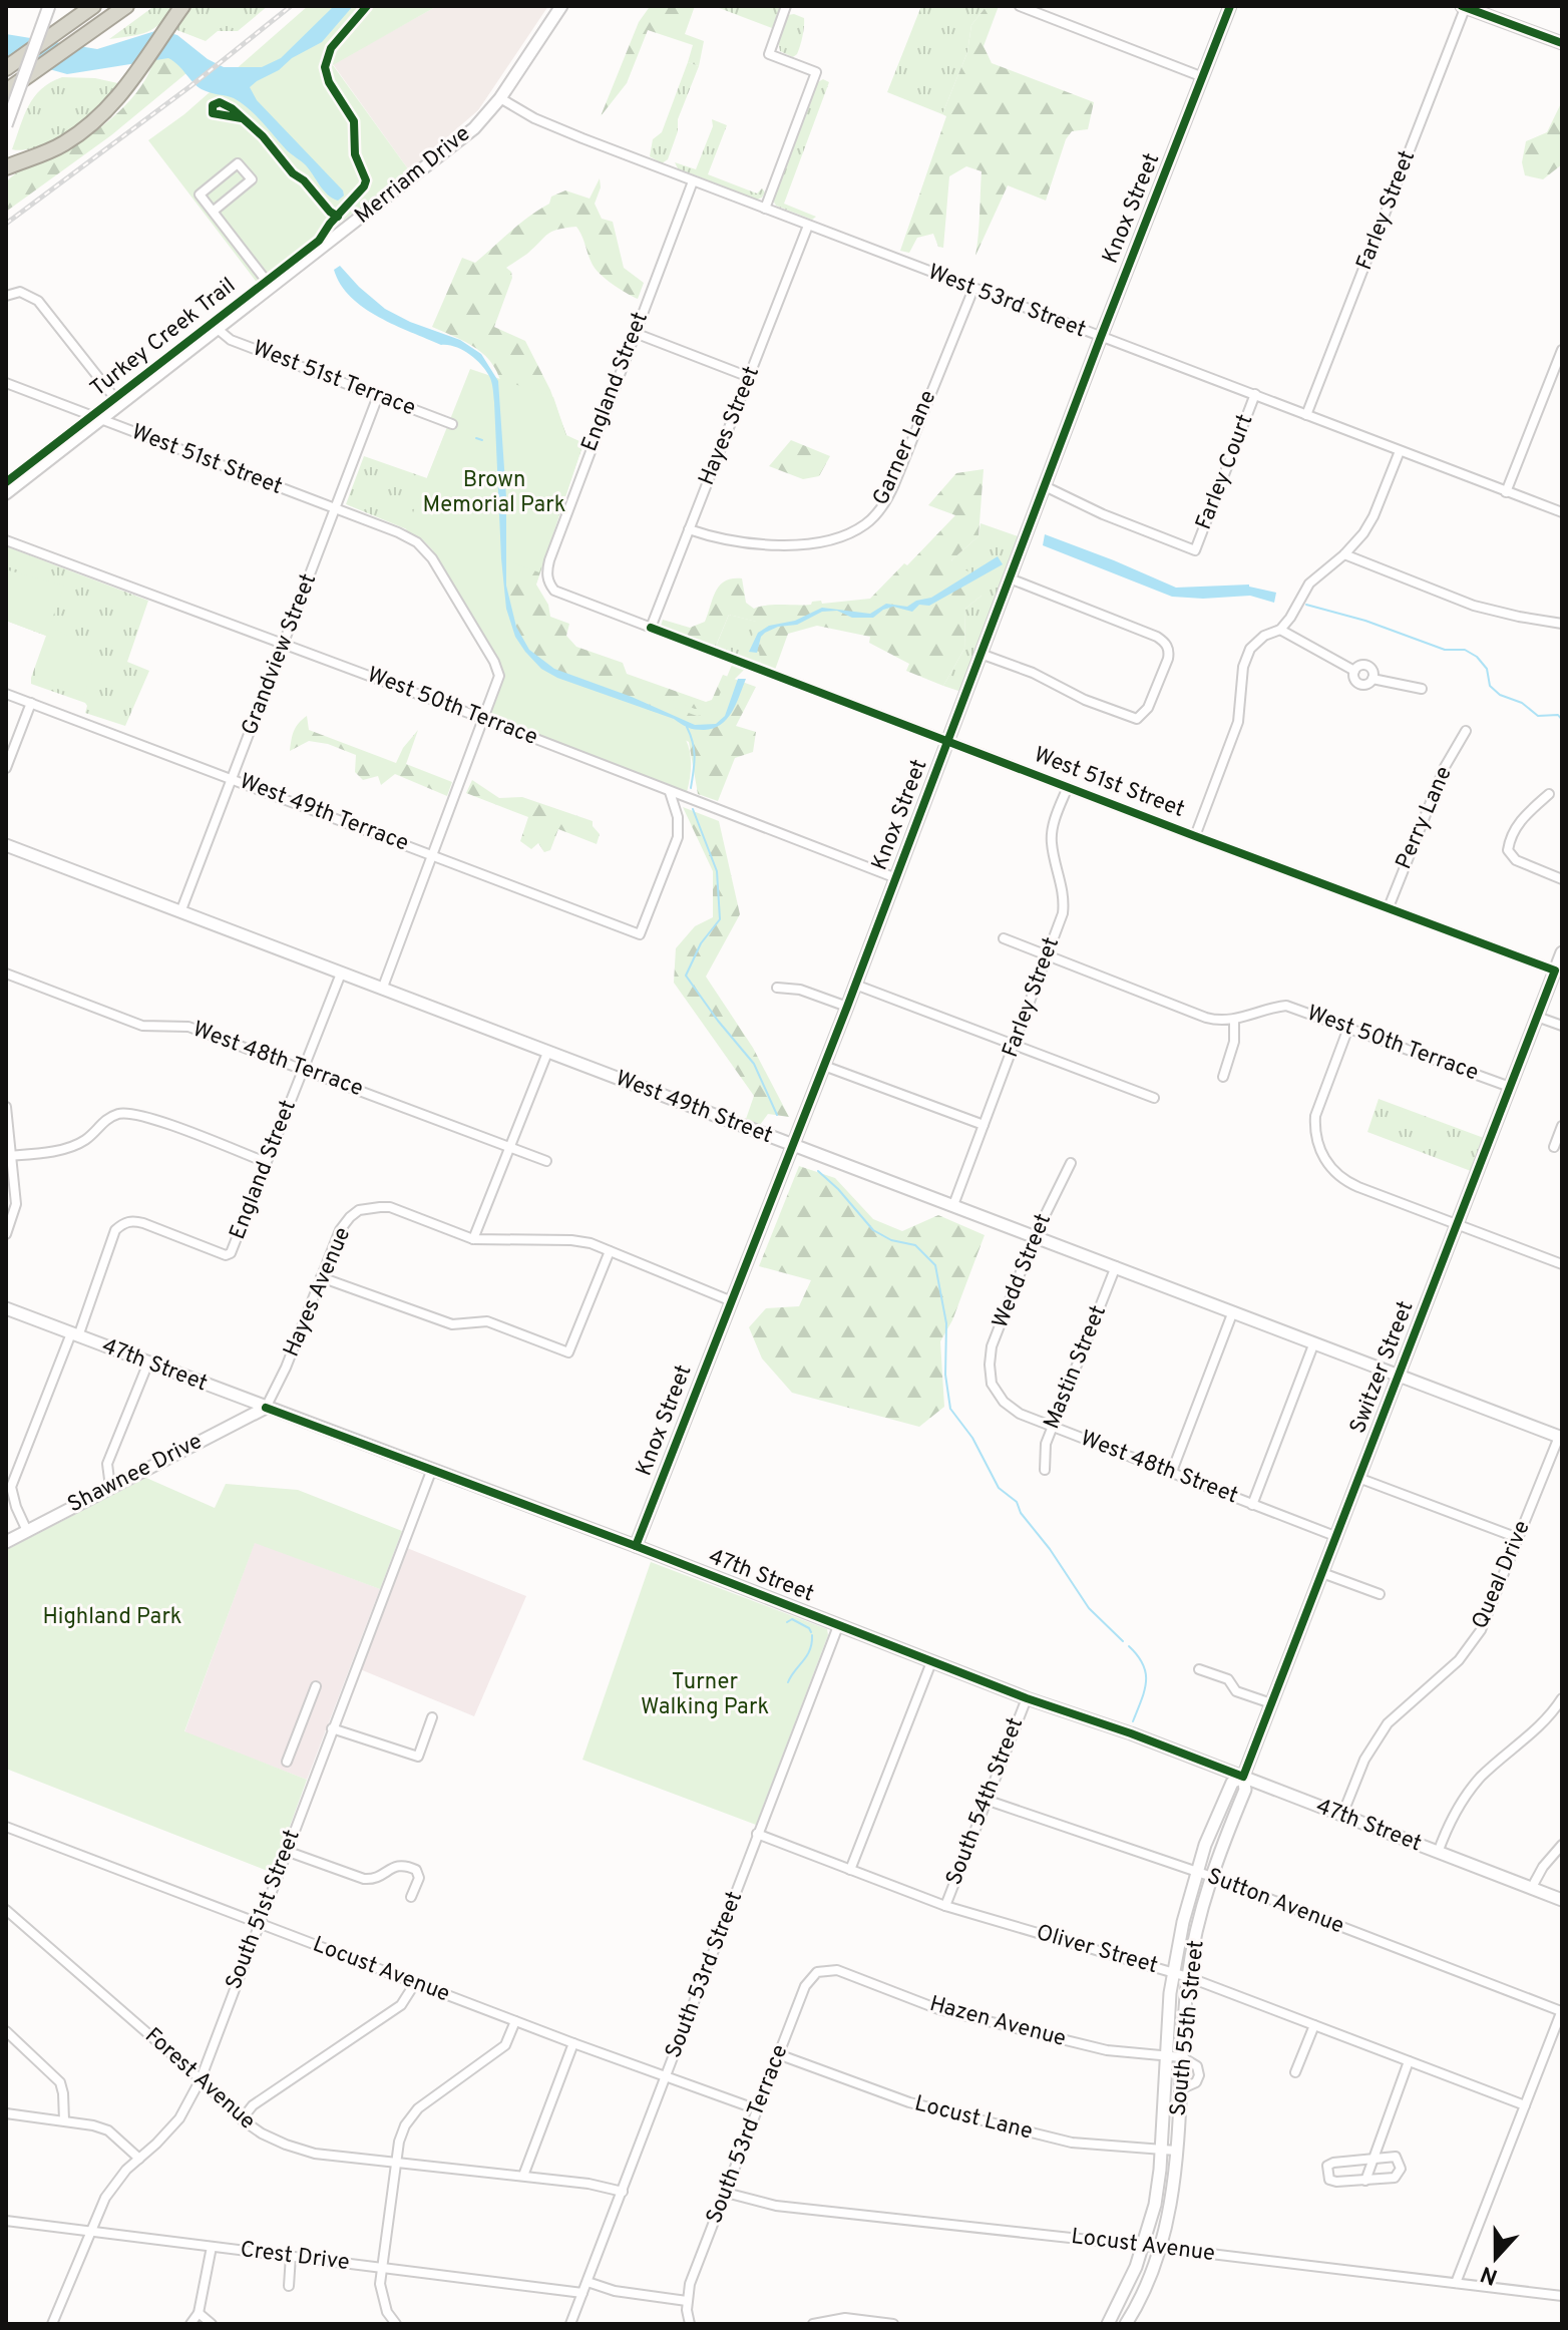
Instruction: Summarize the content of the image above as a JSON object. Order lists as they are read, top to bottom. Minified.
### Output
{"streets":{"street":["Merriam Drive","Knox Street","Farley Street","West 53rd Street","West 51st Terrace","England Street","Hayes Street","Garner Lane","West 51st Street","Farley Court","Grandview Street","West 50th Terrace","West 49th Terrace","Perry Lane","West 48th Terrace","West 49th Street","Wedd Street","Hayes Avenue","47th Street","Mastin Street","Switzer Street","West 48th Street","Shawnee Drive","Queal Drive","South 54th Street","Sutton Avenue","South 51st Street","Oliver Street","Locust Avenue","South 53rd Street","Hazen Avenue","South 55th Street","Forest Avenue","Locust Lane","South 53rd Terrace","Crest Drive"],"cycle path":["Turkey Creek Trail"]},"crossings":[["Merriam Drive","West 53rd Street"],["Merriam Drive","West 51st Terrace"],["Merriam Drive","West 51st Street"],["Knox Street","West 53rd Street"],["Knox Street","West 51st Street"],["Knox Street","Farley Court"],["Knox Street","West 50th Terrace"],["Knox Street","West 49th Street"],["Knox Street","47th Street"],["Farley Street","West 53rd Street"],["Farley Street","West 51st Street"],["Farley Street","West 49th Street"],["West 53rd Street","England Street"],["West 53rd Street","Hayes Street"],["West 53rd Street","Garner Lane"],["West 53rd Street","Farley Court"],["West 51st Terrace","Grandview Street"],["England Street","West 51st Street"],["England Street","West 48th Terrace"],["England Street","West 49th Street"],["England Street","47th Street"],["Hayes Street","Garner Lane"],["Hayes Street","West 51st Street"],["West 51st Street","Grandview Street"],["West 51st Street","West 50th Terrace"],["West 51st Street","Perry Lane"],["West 51st Street","Switzer Street"],["Grandview Street","West 50th Terrace"],["Grandview Street","West 49th Terrace"],["Grandview Street","West 49th Street"],["West 50th Terrace","West 49th Terrace"],["West 50th Terrace","Switzer Street"],["West 49th Street","Wedd Street"],["West 49th Street","Mastin Street"],["West 49th Street","Switzer Street"],["West 49th Street","Queal Drive"],["Wedd Street","West 48th Street"],["Hayes Avenue","47th Street"],["Hayes Avenue","Shawnee Drive"],["47th Street","Switzer Street"],["47th Street","Shawnee Drive"],["47th Street","Queal Drive"],["47th Street","South 54th Street"],["47th Street","South 51st Street"],["47th Street","South 53rd Street"],["47th Street","South 55th Street"],["Mastin Street","West 48th Street"],["Switzer Street","West 48th Street"],["Switzer Street","South 55th Street"],["South 54th Street","Sutton Avenue"],["South 54th Street","Oliver Street"],["Sutton Avenue","South 55th Street"],["South 51st Street","Locust Avenue"],["South 51st Street","Forest Avenue"],["South 51st Street","Crest Drive"],["Oliver Street","South 53rd Street"],["Oliver Street","South 55th Street"],["Locust Avenue","South 53rd Street"],["Locust Avenue","South 55th Street"],["Locust Avenue","South 53rd Terrace"],["South 53rd Street","Forest Avenue"],["South 53rd Street","Crest Drive"],["Hazen Avenue","South 55th Street"],["Hazen Avenue","South 53rd Terrace"],["South 55th Street","Locust Lane"],["Locust Lane","South 53rd Terrace"]],"parks":["Brown Memorial Park","Highland Park","Turner Walking Park"],"north":"bottom"}
